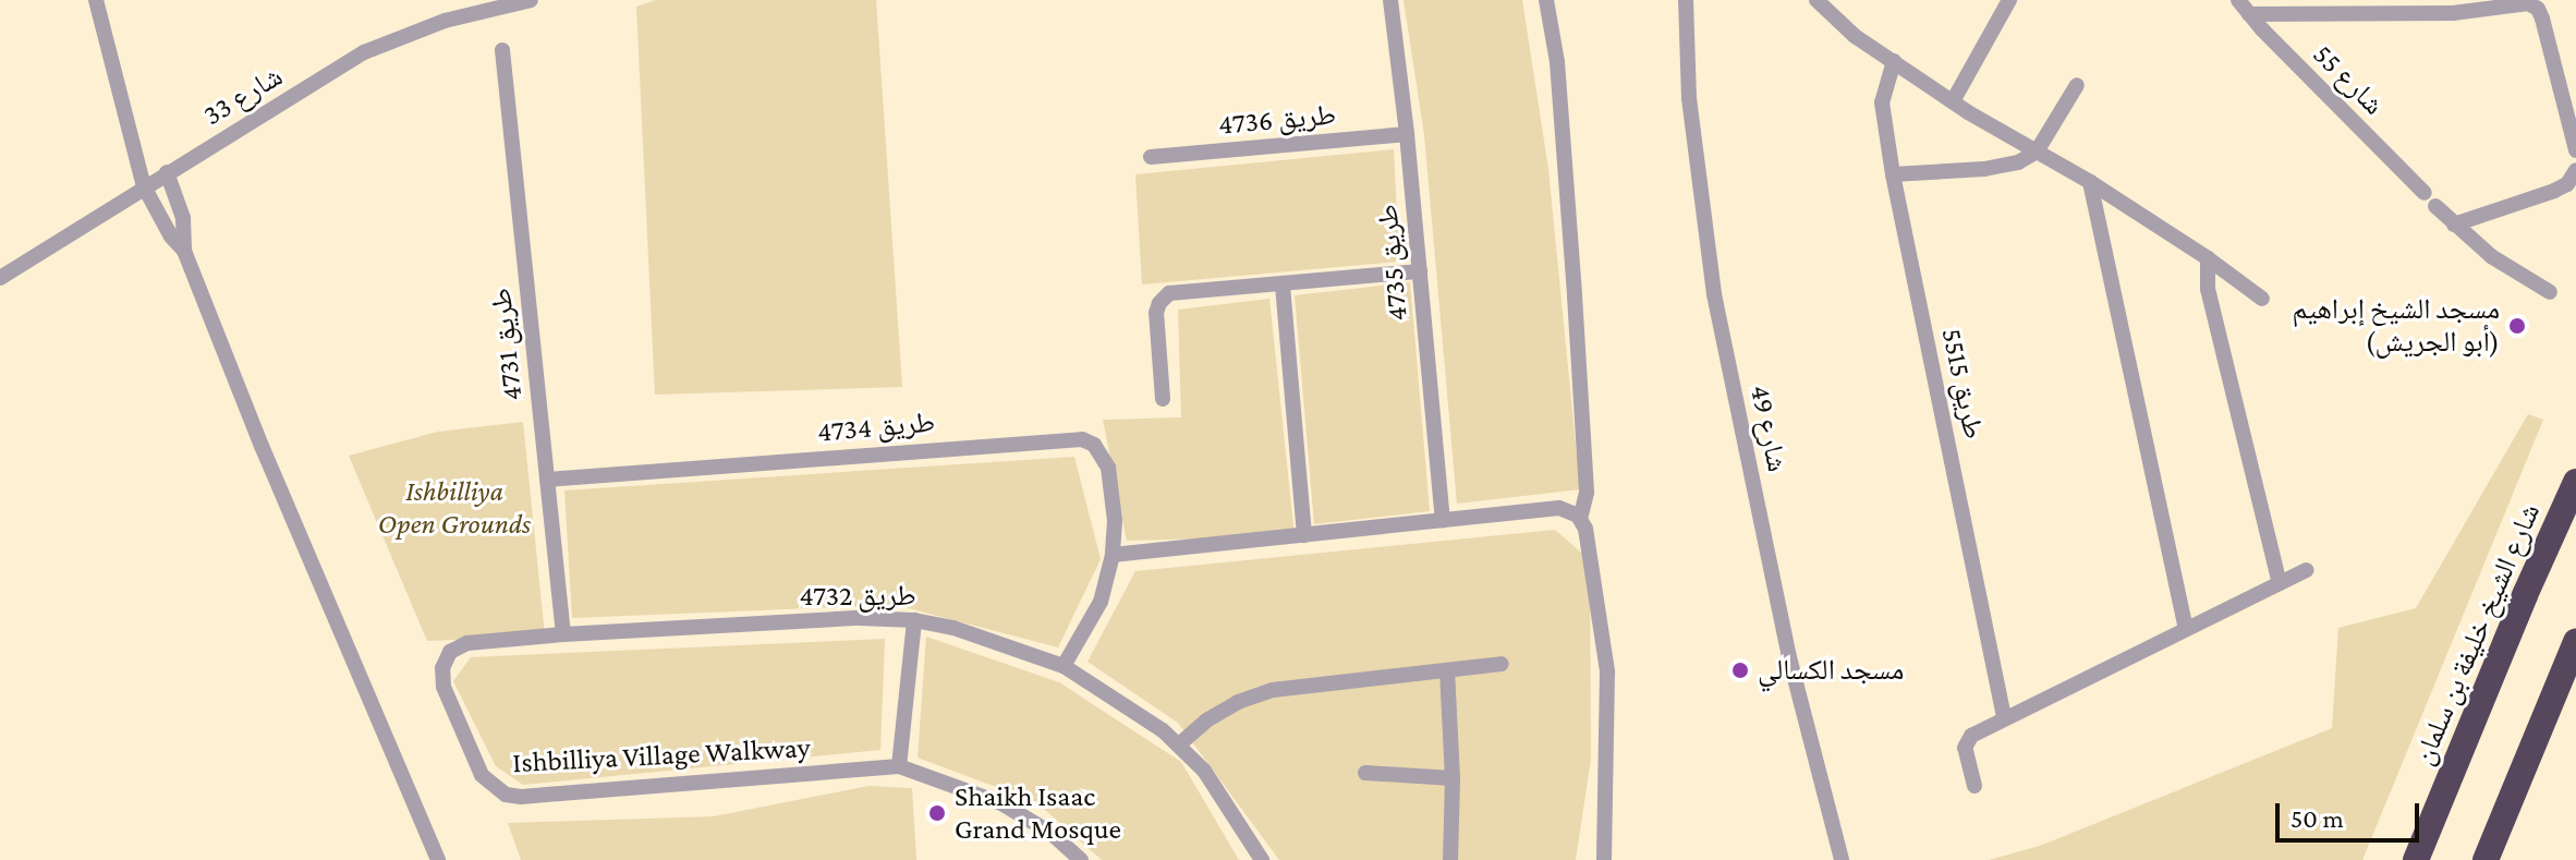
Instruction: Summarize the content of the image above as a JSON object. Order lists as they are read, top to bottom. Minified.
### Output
{"streets":{"highway":["شارع الشيخ خليفة بن سلمان"],"street":["شارع 55","شارع 33","طريق 4736","طريق 4735","طريق 4731","طريق 5515","طريق 4734","شارع 49","طريق 4732","Ishbilliya Village Walkway"]},"crossings":[["طريق 4736","طريق 4735"],["طريق 4731","طريق 4734"],["طريق 4731","طريق 4732"],["طريق 4734","طريق 4732"],["طريق 4732","Ishbilliya Village Walkway"]],"parks":["Ishbilliya Open Grounds"],"places":["مسجد الشيخ إبراهيم (أبو الجريش)","مسجد الكسالي","Shaikh Isaac Grand Mosque"],"scale_bar":"50 m"}
